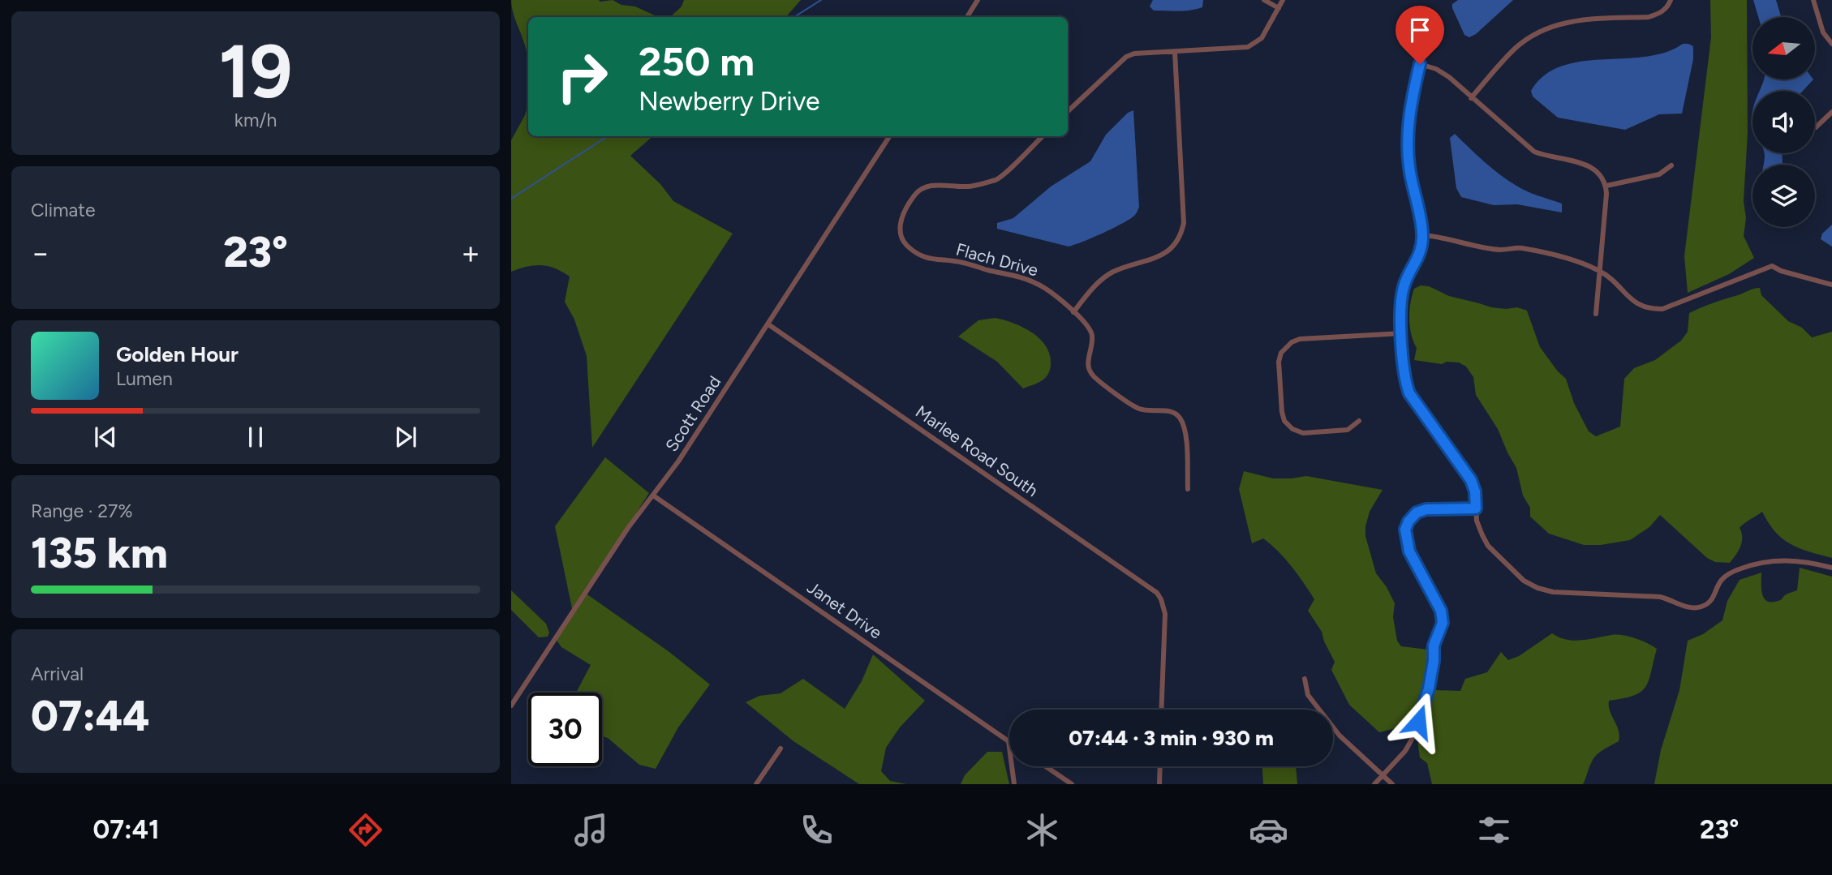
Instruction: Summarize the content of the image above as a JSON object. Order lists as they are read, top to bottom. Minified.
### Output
{"streets":{"street":["Flach Drive","Scott Road","Marlee Road South","Janet Drive"]},"crossings":[["Scott Road","Marlee Road South"],["Scott Road","Janet Drive"]],"north":"left","page":{"tile":[["19","km/h"],"Climate",["Range · 27%","135 km"],["Arrival","07:44"]],"turn":["250 m","Newberry Drive"],"heat":["−","23°","+"],"song":["Golden Hour","Lumen"],"limit":"30","trip":"07:44 · 3 min · 930 m","tabs":["07:41","23°"]}}
